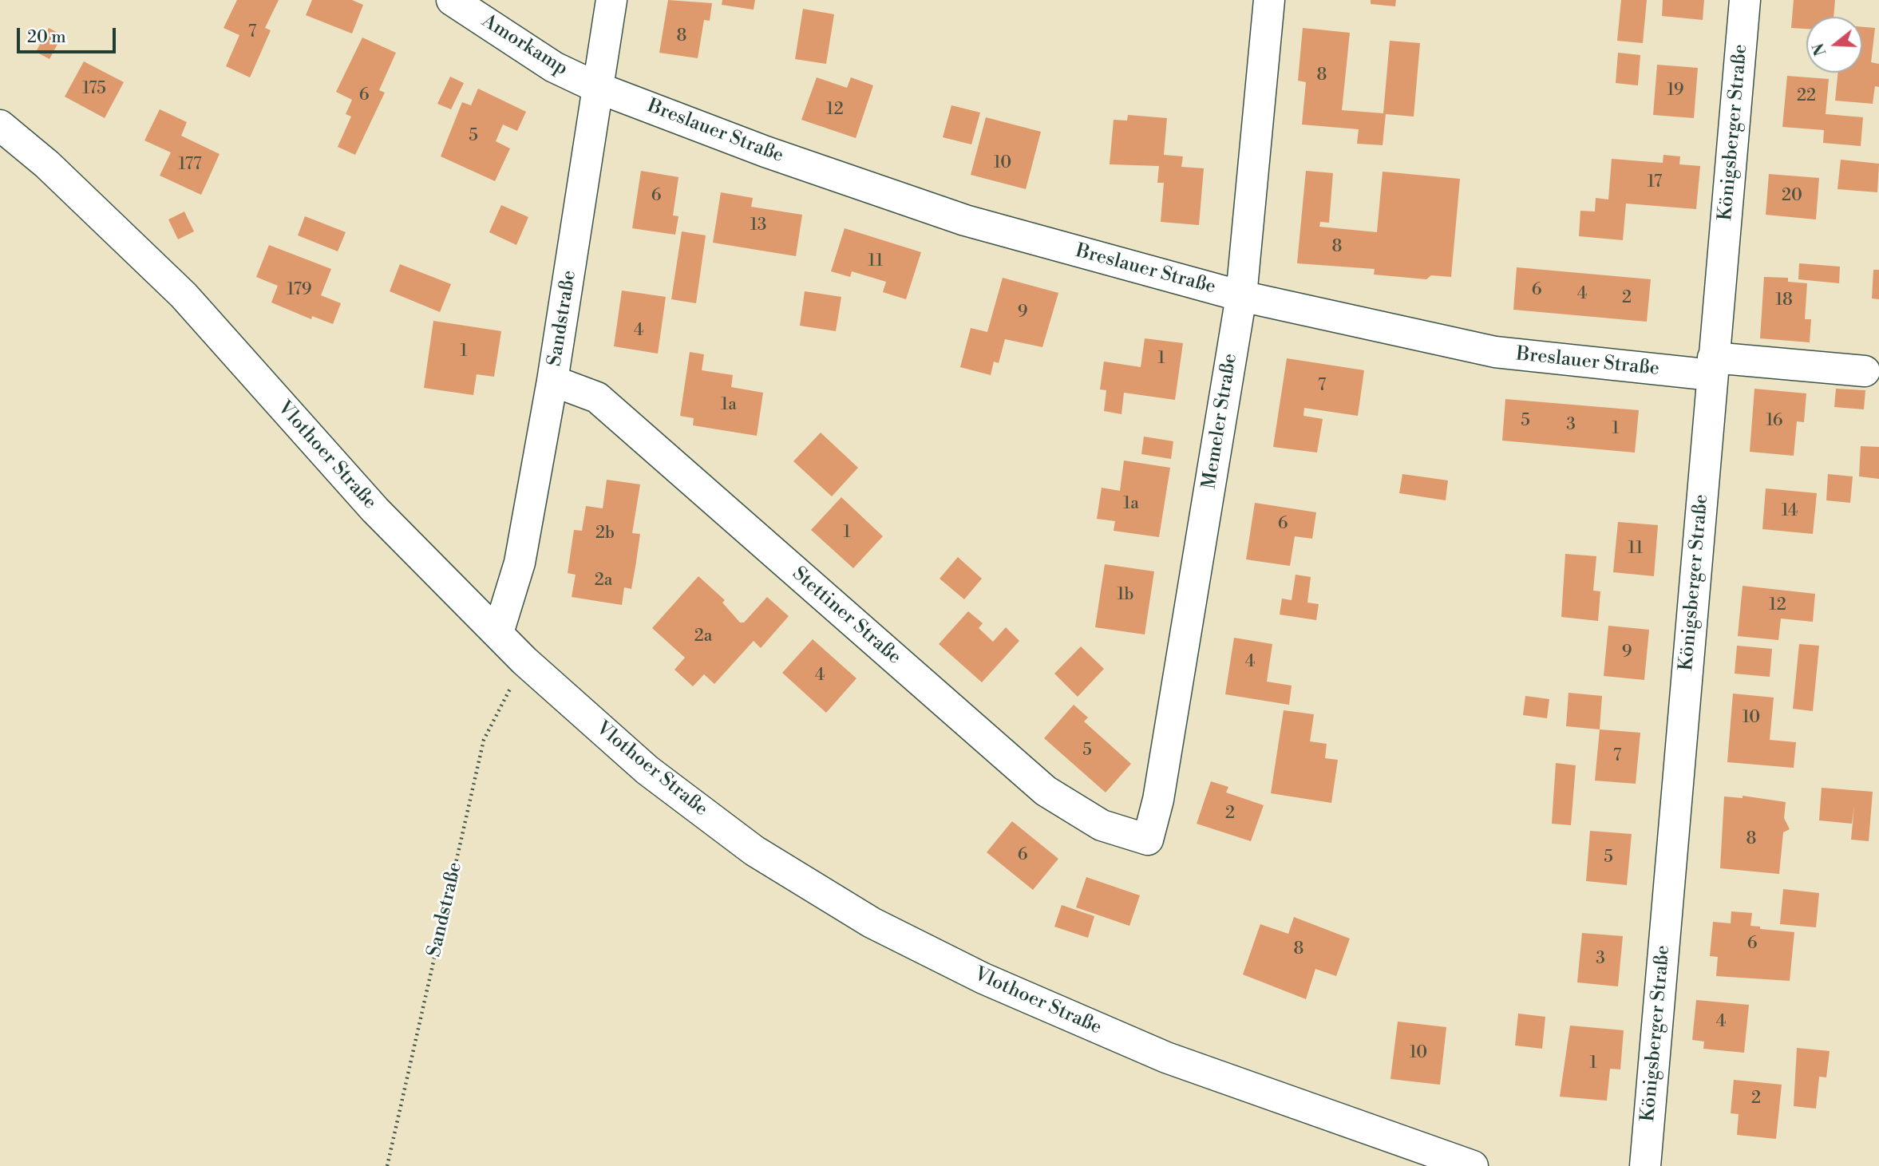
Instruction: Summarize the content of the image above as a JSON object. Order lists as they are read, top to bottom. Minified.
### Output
{"streets":{"street":["Amorkamp","Breslauer Straße","Königsberger Straße","Sandstraße","Memeler Straße","Vlothoer Straße","Stettiner Straße"]},"crossings":[["Amorkamp","Breslauer Straße"],["Amorkamp","Sandstraße"],["Breslauer Straße","Königsberger Straße"],["Breslauer Straße","Sandstraße"],["Breslauer Straße","Memeler Straße"],["Sandstraße","Vlothoer Straße"],["Sandstraße","Stettiner Straße"],["Memeler Straße","Stettiner Straße"]],"house_numbers":["7","8","8","175","19","6","22","12","5","10","177","17","6","20","13","8","11","179","6","4","2","18","9","4","1","1","7","1a","5","16","3","1","1a","14","6","1","2b","11","2a","1b","12","2a","9","4","4","10","5","7","2","8","6","5","6","8","3","4","10","1","2"],"scale_bar":"20 m","north":"left"}
